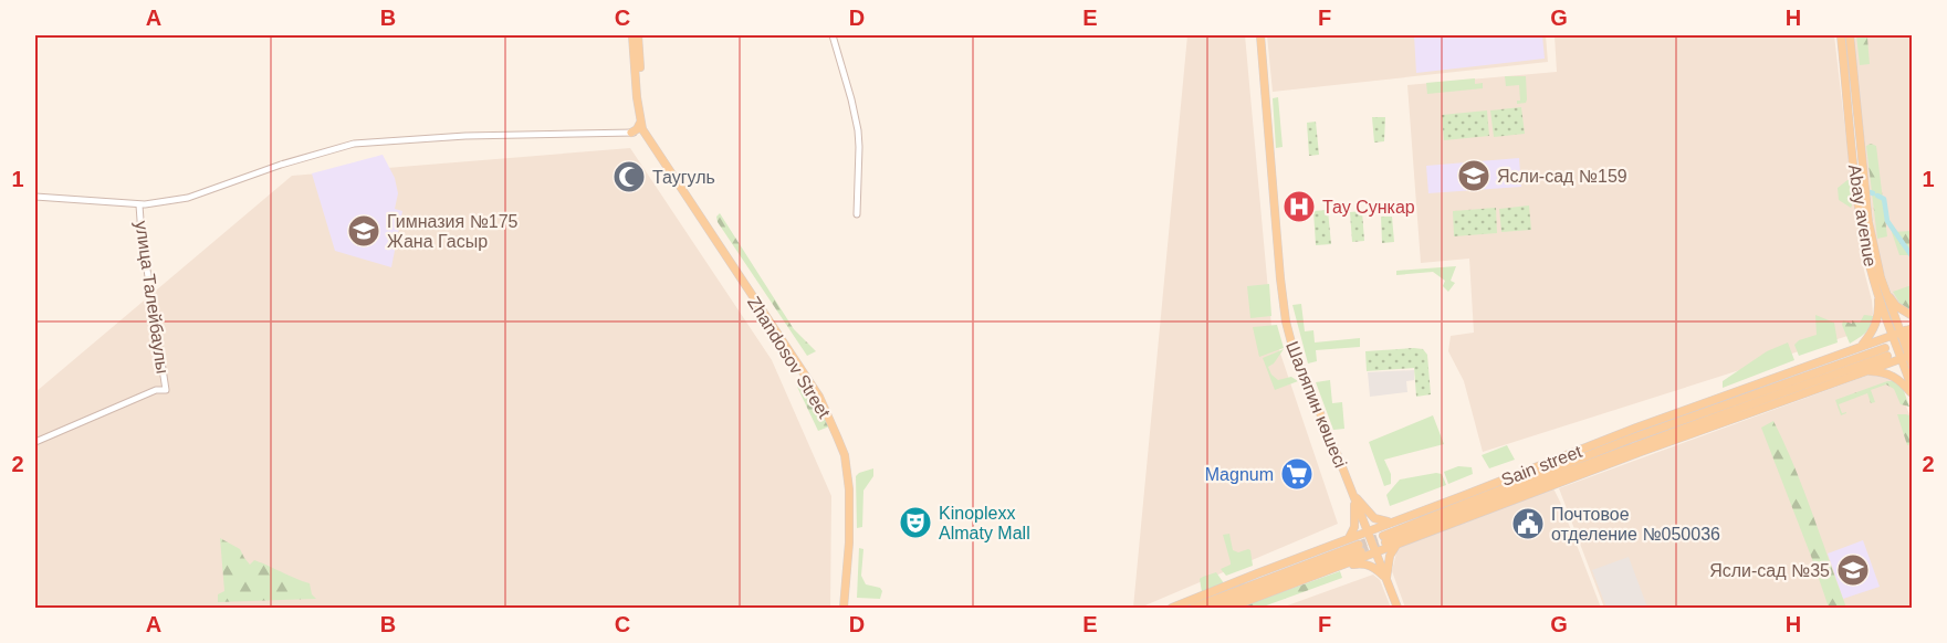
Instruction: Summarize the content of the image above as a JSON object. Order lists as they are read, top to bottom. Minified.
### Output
{"streets":{"main road":["Abay avenue","Zhandosov Street","Шаляпин көшесі","Sain street"],"street":["улица Талейбаулы"]},"crossings":[["Abay avenue","Sain street"],["Шаляпин көшесі","Sain street"]],"places":{"school or university":["Ясли-сад №159","Гимназия №175 Жана Гасыр","Ясли-сад №35"],"mosque":["Таугуль"],"hospital":["Тау Сункар"],"supermarket":["Magnum"],"theatre":["Kinoplexx Almaty Mall"],"public building":["Почтовое отделение №050036"]},"grid":{"columns":["A","B","C","D","E","F","G","H"],"rows":["1","2"]}}
